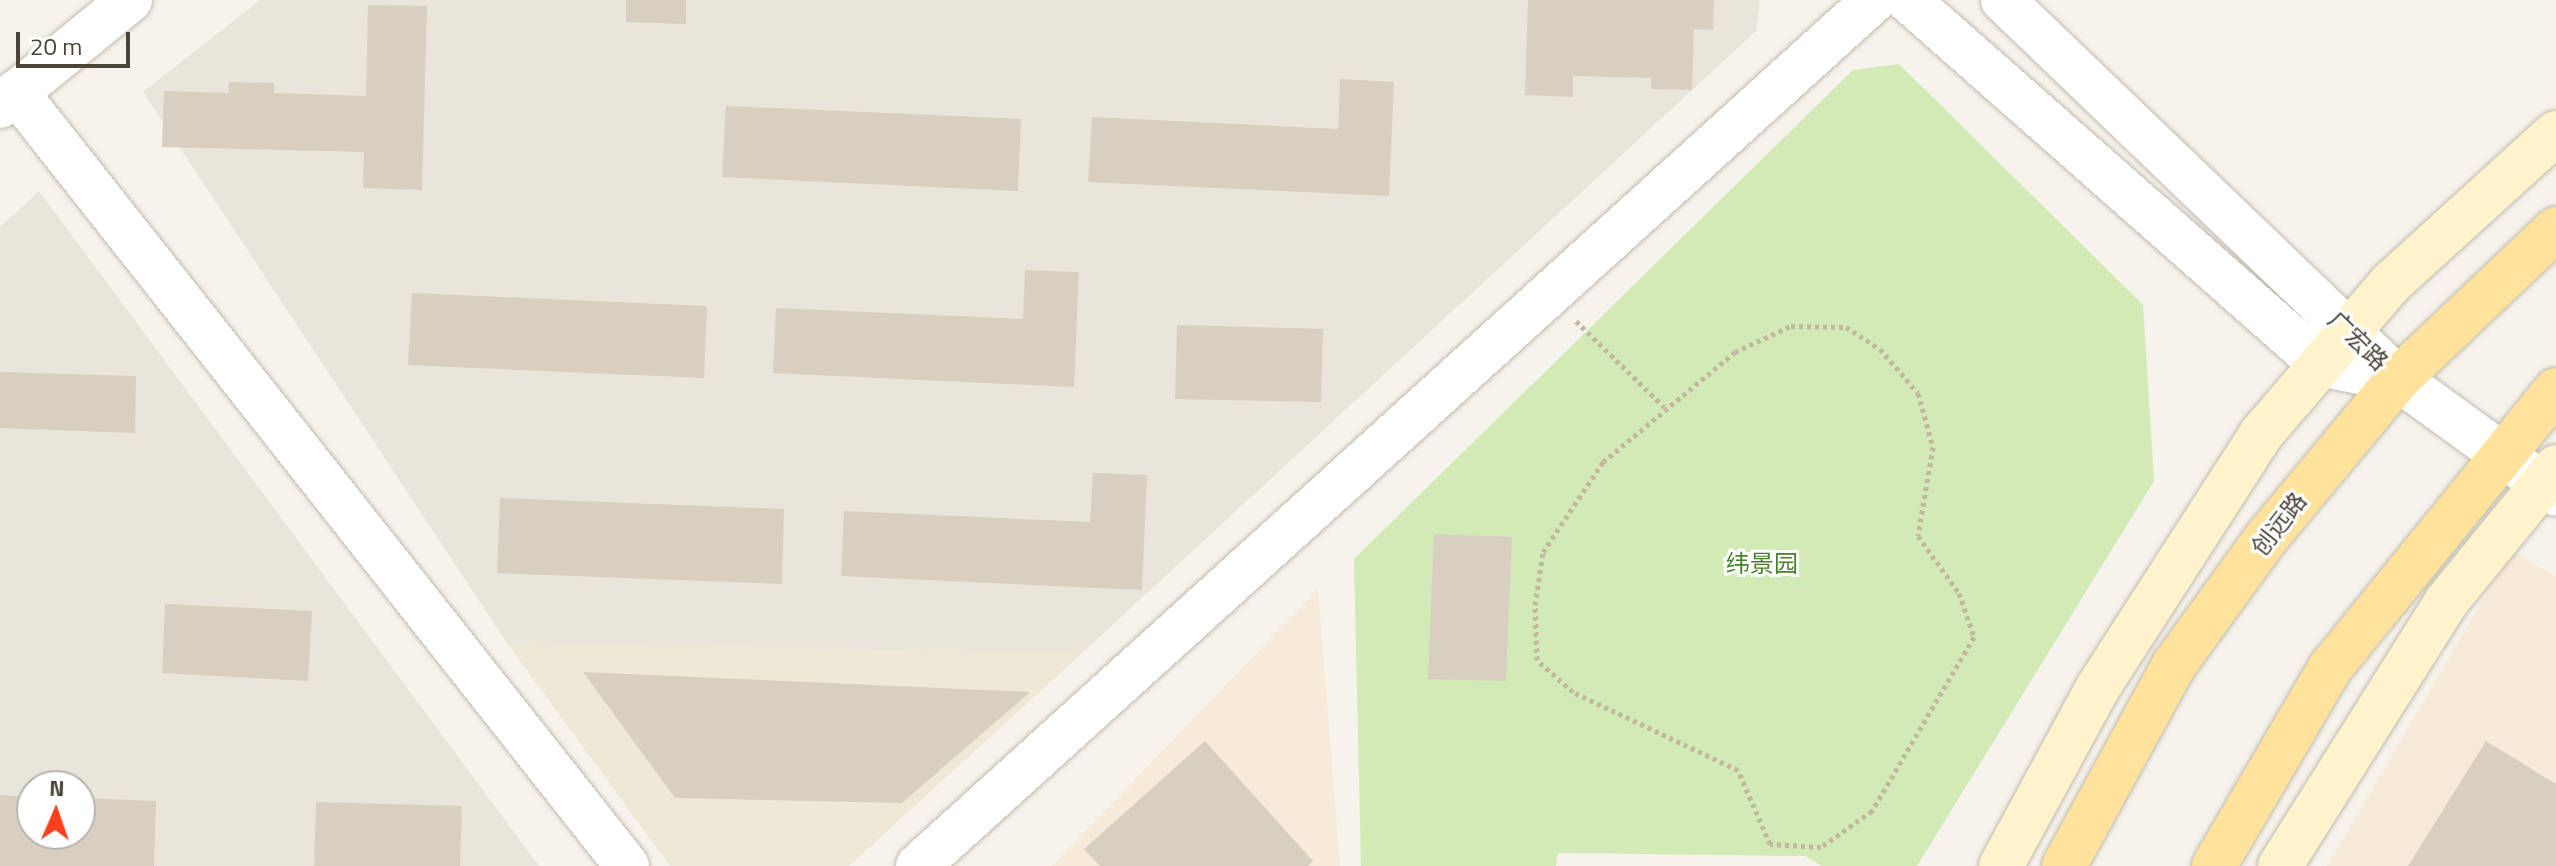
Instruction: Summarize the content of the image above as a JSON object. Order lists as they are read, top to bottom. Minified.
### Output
{"streets":{"main road":["创远路"],"street":["广宏路"]},"crossings":[["广宏路","创远路"]],"parks":["纬景园"],"scale_bar":"20 m","north":"top"}
